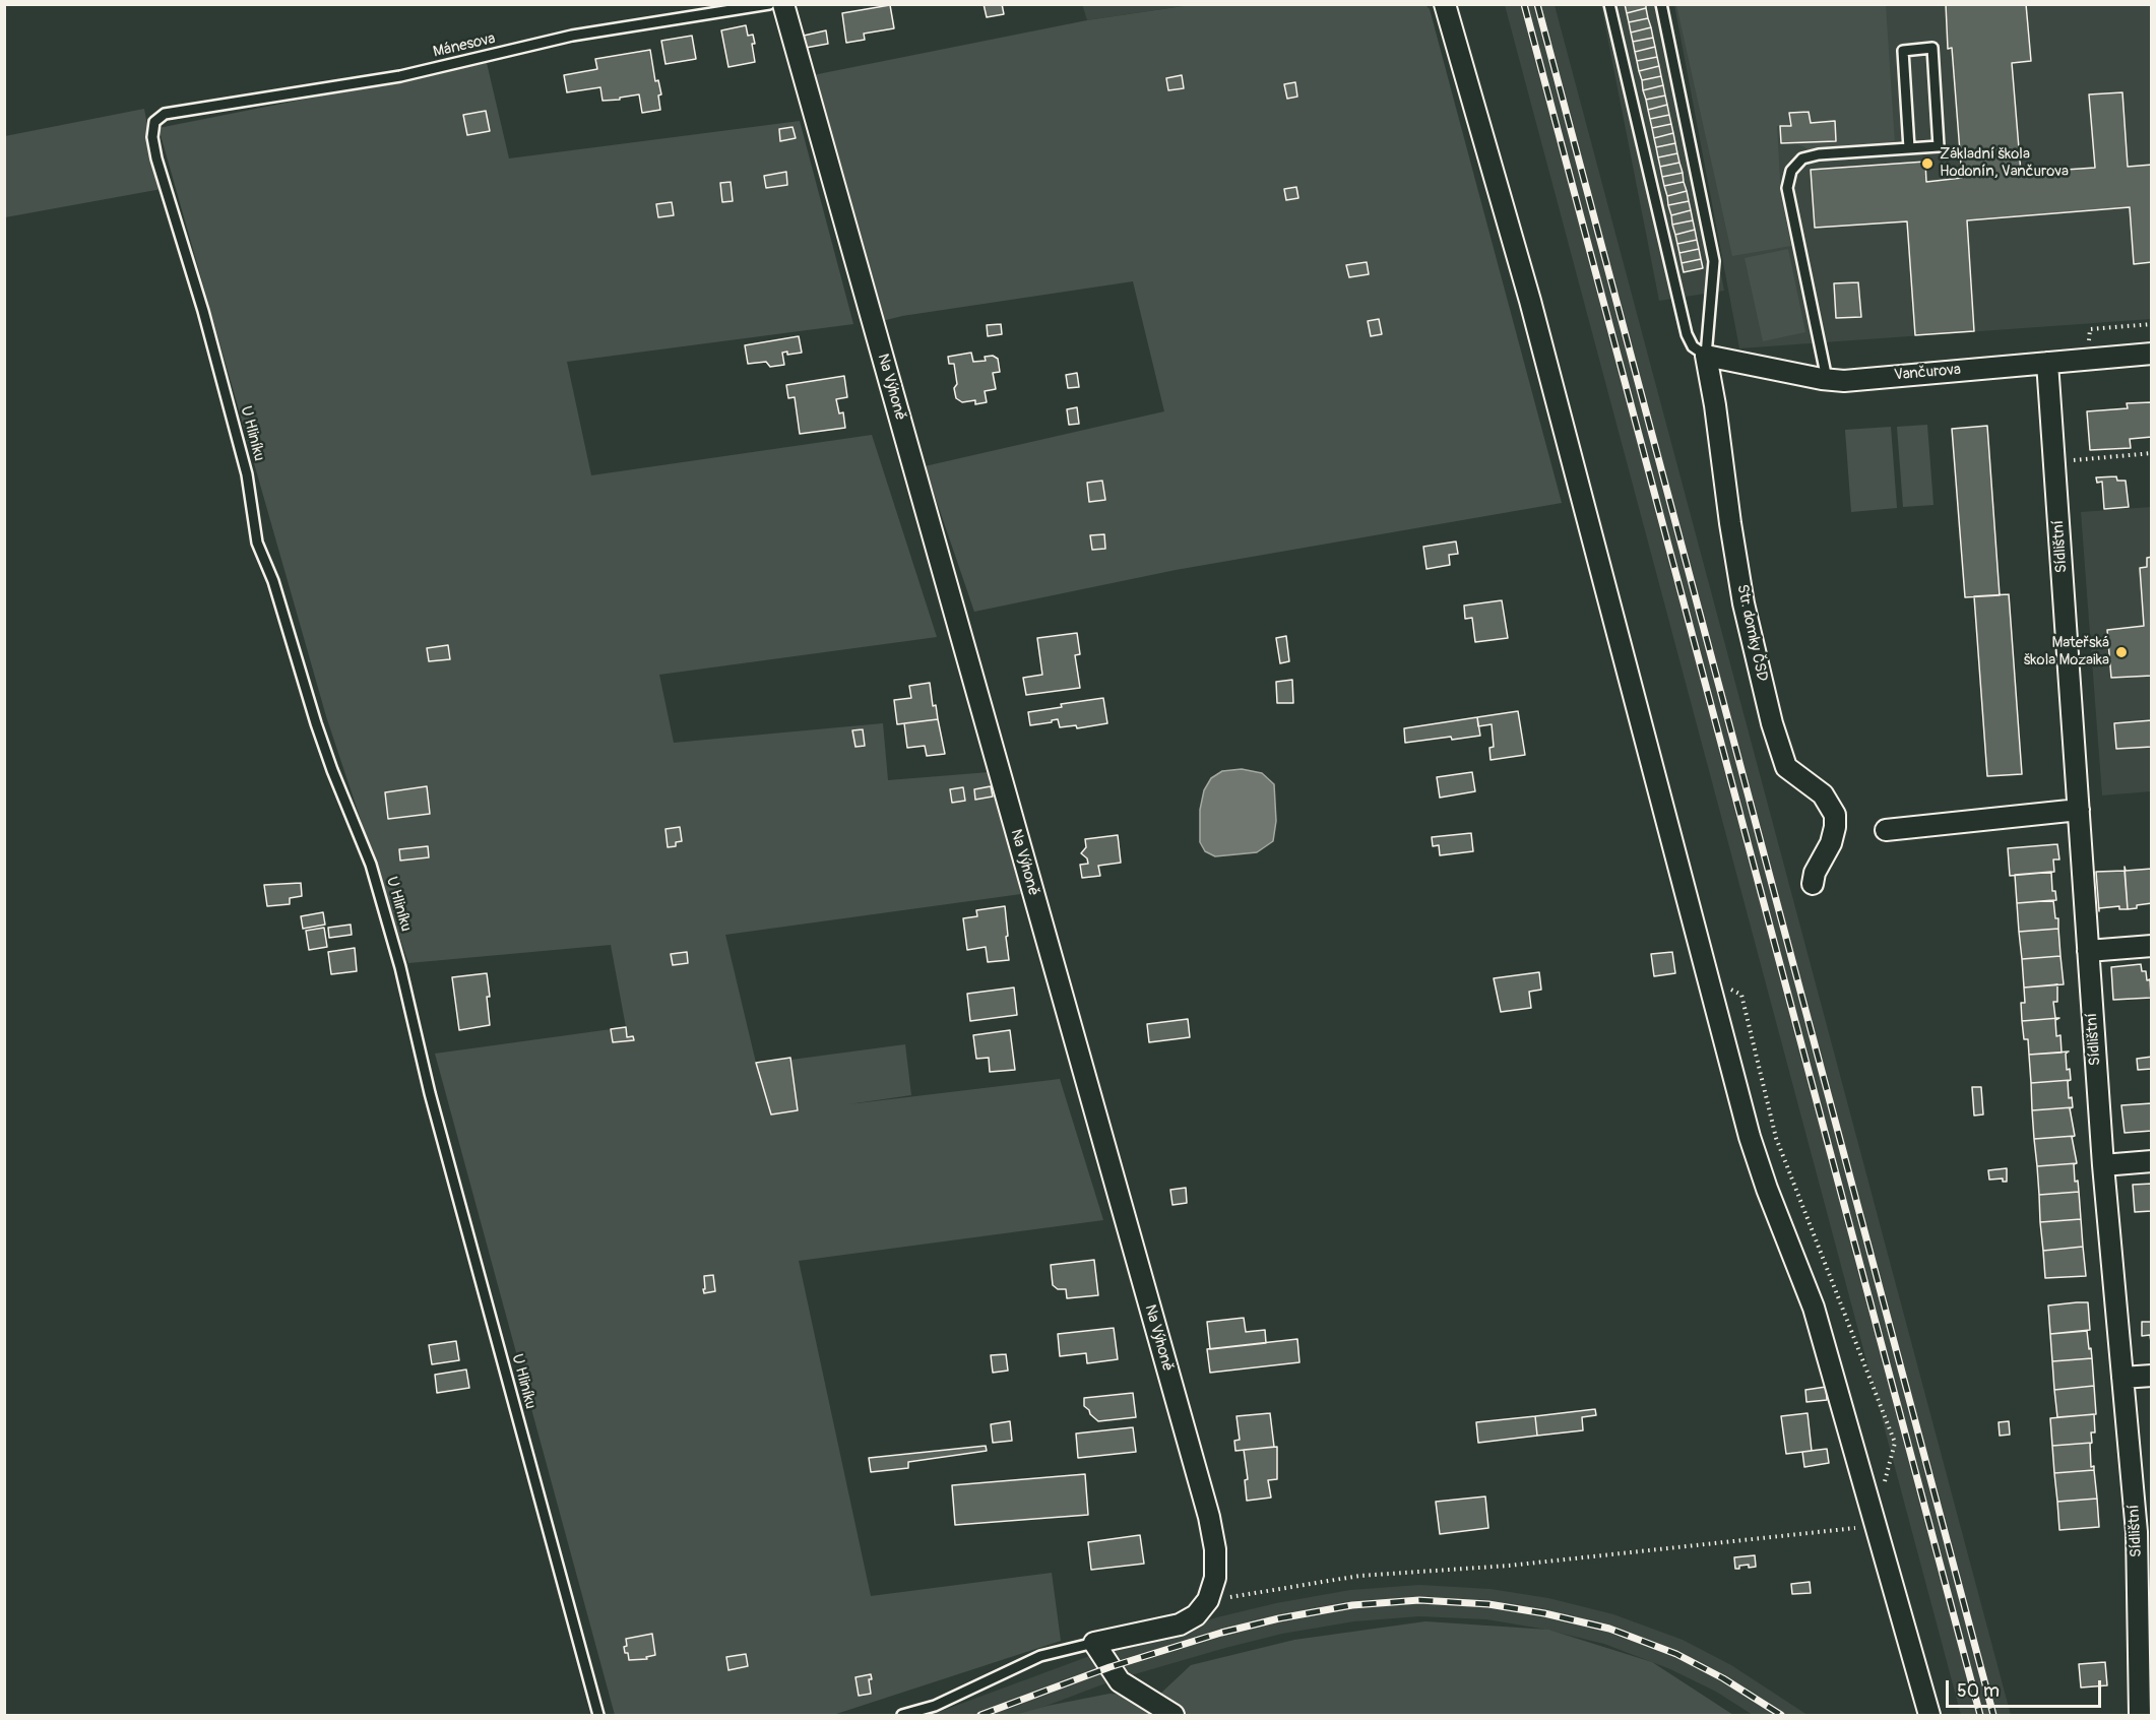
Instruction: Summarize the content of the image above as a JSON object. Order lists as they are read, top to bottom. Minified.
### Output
{"streets":{"street":["Vančurova","Na Výhoně","Sídlištní","Str. domky ČSD"],"lane":["Mánesova","U Hliníku"]},"crossings":[["Mánesova","U Hliníku"],["Vančurova","Sídlištní"],["Vančurova","Str. domky ČSD"]],"places":["Základní škola Hodonín, Vančurova","Mateřská škola Mozaika"],"scale_bar":"50 m"}
